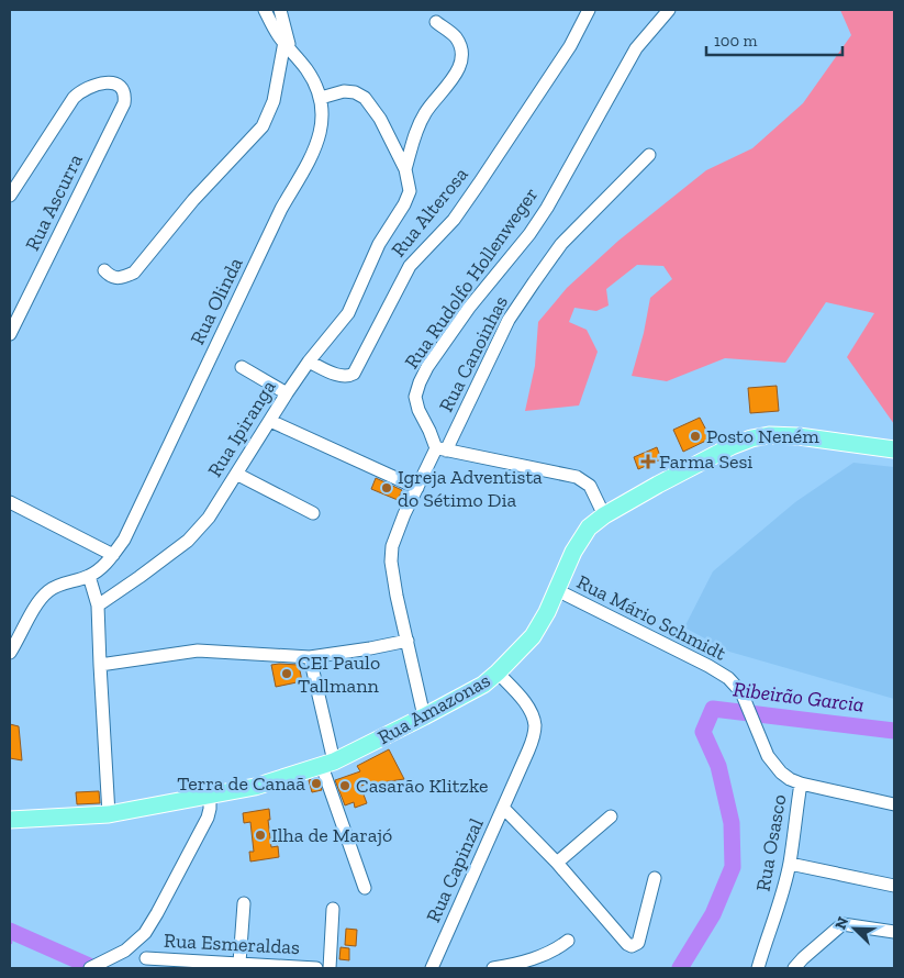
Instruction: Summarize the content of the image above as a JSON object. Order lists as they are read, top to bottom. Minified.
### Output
{"streets":{"main road":["Rua Amazonas"],"street":["Rua Ascurra","Rua Alterosa","Rua Rudolfo Hollenweger","Rua Olinda","Rua Canoinhas","Rua Ipiranga","Rua Mário Schmidt","Rua Osasco","Rua Capinzal","Rua Esmeraldas"]},"crossings":[["Rua Alterosa","Rua Ipiranga"],["Rua Rudolfo Hollenweger","Rua Canoinhas"],["Rua Olinda","Rua Ipiranga"],["Rua Mário Schmidt","Rua Amazonas"],["Rua Mário Schmidt","Rua Osasco"],["Rua Amazonas","Rua Capinzal"]],"water":["Ribeirão Garcia"],"places":{"other":["Posto Neném","Igreja Adventista do Sétimo Dia","CEI Paulo Tallmann","Terra de Canaã","Casarão Klitzke","Ilha de Marajó"],"health":["Farma Sesi"]},"scale_bar":"100 m","north":"top left"}
